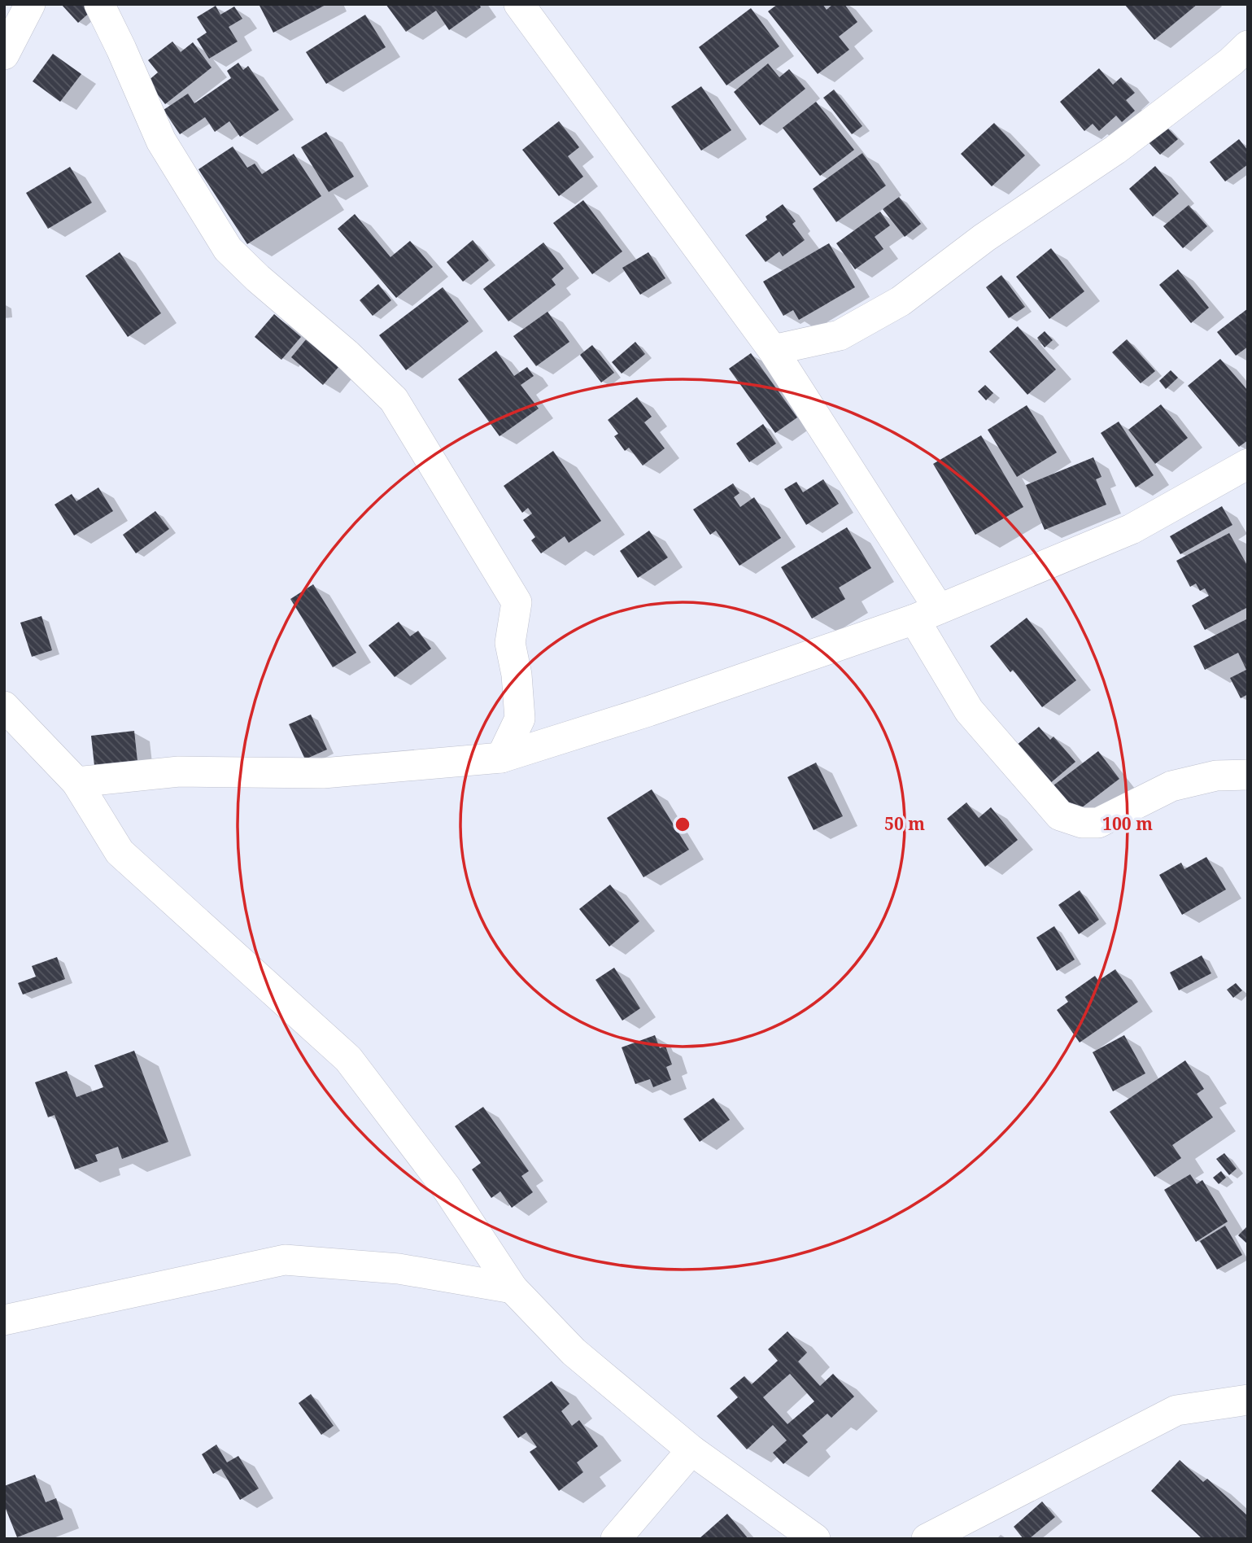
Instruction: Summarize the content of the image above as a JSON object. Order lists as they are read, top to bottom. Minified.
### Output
{"rings":["50 m","100 m"]}
